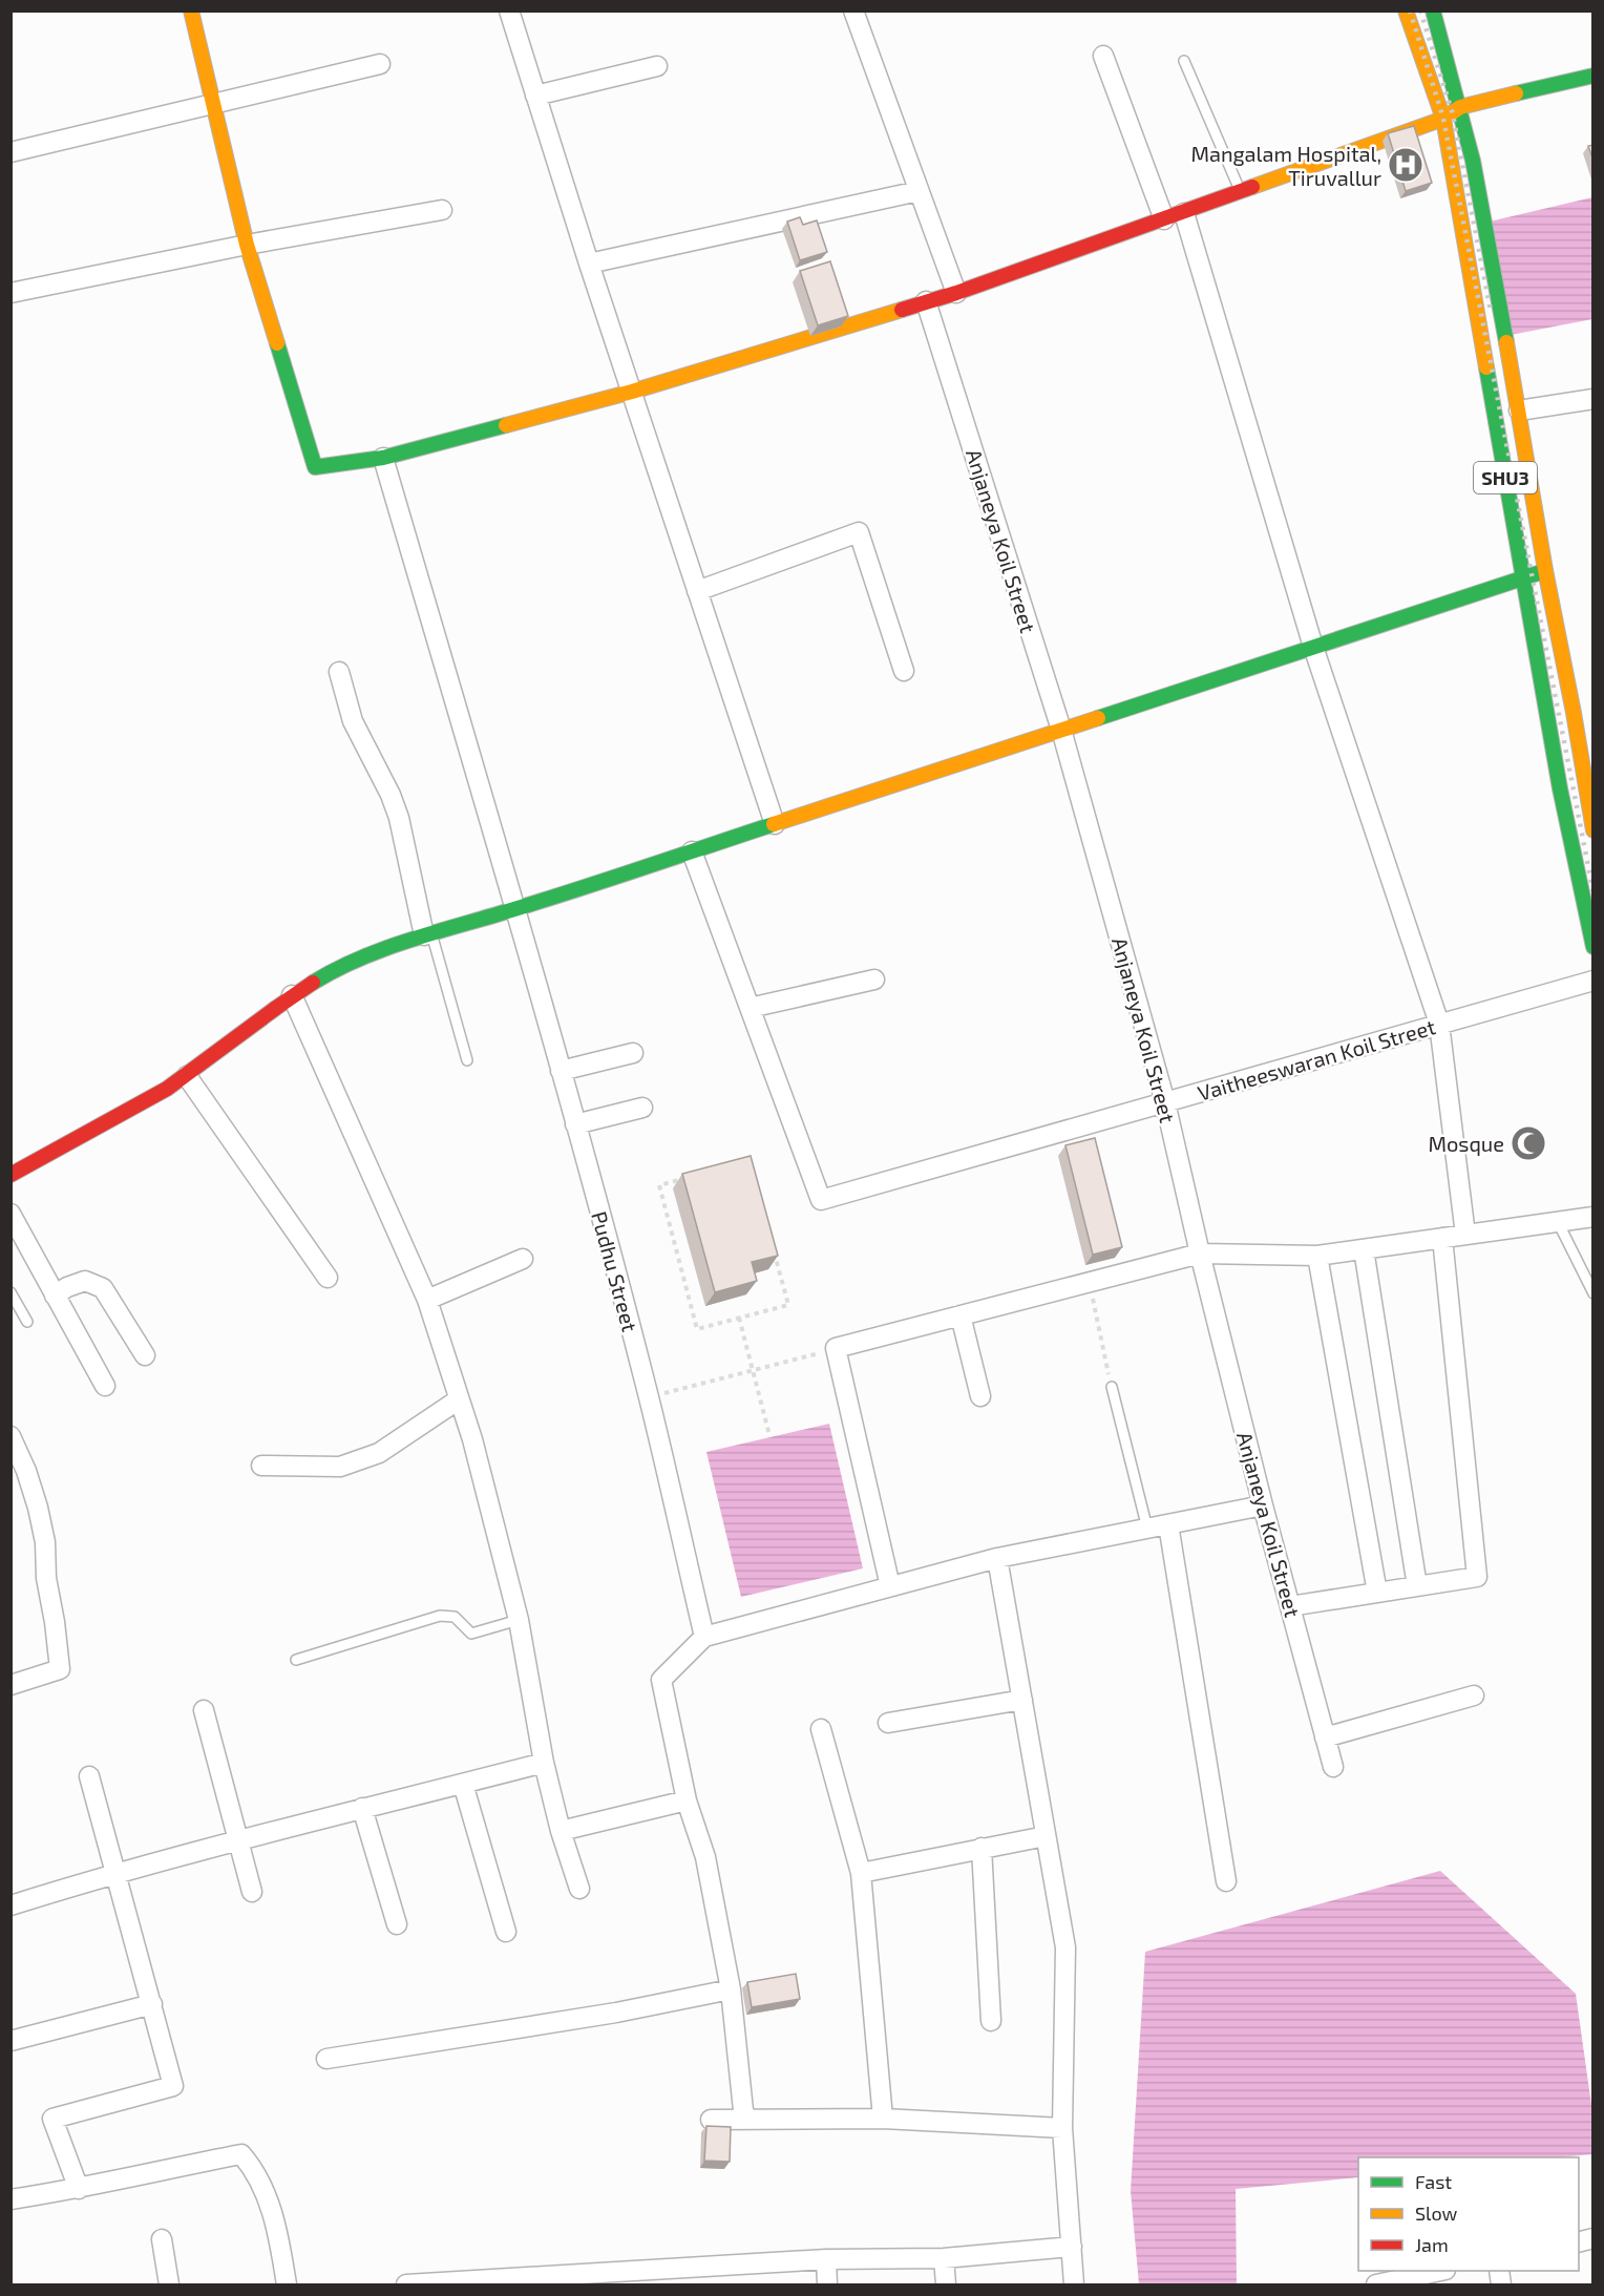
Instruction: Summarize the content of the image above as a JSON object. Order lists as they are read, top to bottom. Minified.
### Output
{"streets":{"street":["SHU3","Anjaneya Koil Street","Vaitheeswaran Koil Street","Pudhu Street"]},"crossings":[["Anjaneya Koil Street","Vaitheeswaran Koil Street"]],"places":{"hospital":["Mangalam Hospital, Tiruvallur"],"mosque":["Mosque"]},"legend":["Fast","Slow","Jam"]}
